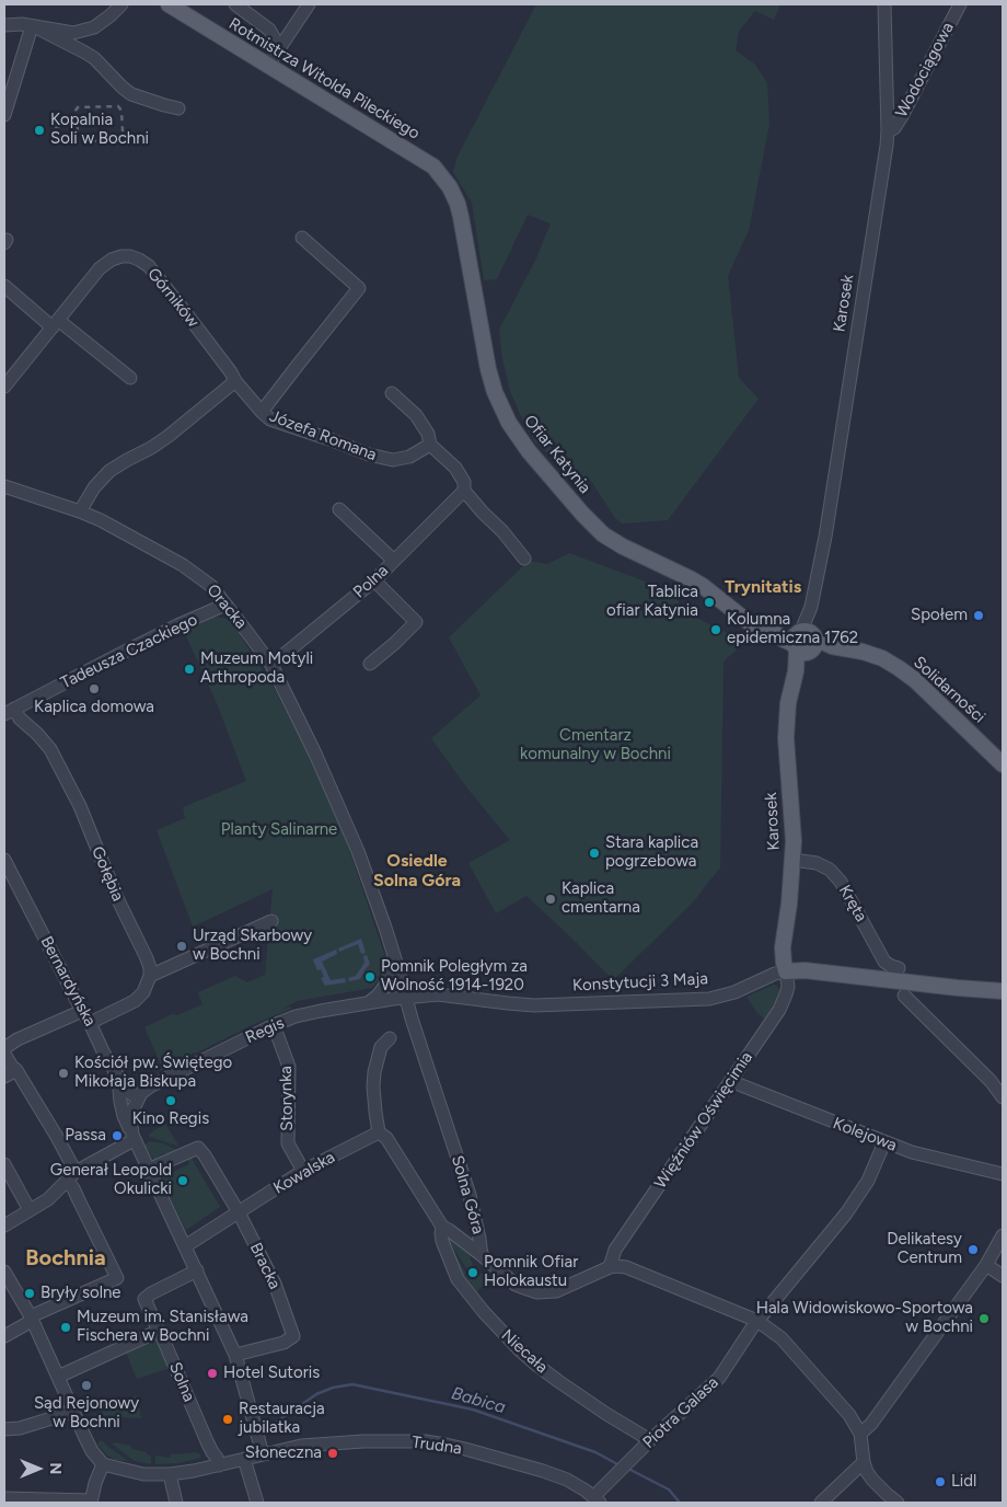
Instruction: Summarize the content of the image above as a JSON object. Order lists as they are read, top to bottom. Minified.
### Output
{"streets":{"main road":["Rotmistrza Witolda Pileckiego","Karosek","Ofiar Katynia","Solidarności","Konstytucji 3 Maja"],"street":["Wodociągowa","Górników","Józefa Romana","Polna","Oracka","Tadeusza Czackiego","Gołębia","Kręta","Bernardyńska","Regis","Storynka","Więźniów Oświęcimia","Kolejowa","Kowalska","Solna Góra","Bracka","Niecała","Solna","Piotra Galasa","Trudna"]},"crossings":[["Wodociągowa","Karosek"],["Rotmistrza Witolda Pileckiego","Ofiar Katynia"],["Górników","Józefa Romana"],["Karosek","Ofiar Katynia"],["Karosek","Solidarności"],["Karosek","Kręta"],["Karosek","Konstytucji 3 Maja"],["Karosek","Więźniów Oświęcimia"],["Ofiar Katynia","Solidarności"],["Polna","Oracka"],["Oracka","Tadeusza Czackiego"],["Oracka","Konstytucji 3 Maja"],["Oracka","Regis"],["Oracka","Solna Góra"],["Tadeusza Czackiego","Gołębia"],["Bernardyńska","Regis"],["Konstytucji 3 Maja","Regis"],["Konstytucji 3 Maja","Więźniów Oświęcimia"],["Konstytucji 3 Maja","Solna Góra"],["Regis","Storynka"],["Regis","Solna Góra"],["Storynka","Kowalska"],["Więźniów Oświęcimia","Kolejowa"],["Więźniów Oświęcimia","Solna Góra"],["Kolejowa","Piotra Galasa"],["Kowalska","Bracka"],["Kowalska","Niecała"],["Solna Góra","Niecała"],["Niecała","Piotra Galasa"],["Solna","Trudna"],["Piotra Galasa","Trudna"]],"districts":["Trynitatis","Osiedle Solna Góra","Bochnia"],"water":["Babica"],"parks":["Cmentarz komunalny w Bochni","Planty Salinarne"],"places":["Kopalnia Soli w Bochni","Tablica ofiar Katynia","Społem","Kolumna epidemiczna 1762","Muzeum Motyli Arthropoda","Kaplica domowa","Stara kaplica pogrzebowa","Kaplica cmentarna","Urząd Skarbowy w Bochni","Pomnik Poległym za Wolność 1914-1920","Kościół pw. Świętego Mikołaja Biskupa","Kino Regis","Passa","Generał Leopold Okulicki","Delikatesy Centrum","Pomnik Ofiar Holokaustu","Bryły solne","Hala Widowiskowo-Sportowa w Bochni","Muzeum im. Stanisława Fischera w Bochni","Hotel Sutoris","Sąd Rejonowy w Bochni","Restauracja jubilatka","Słoneczna","Lidl"],"north":"right"}
